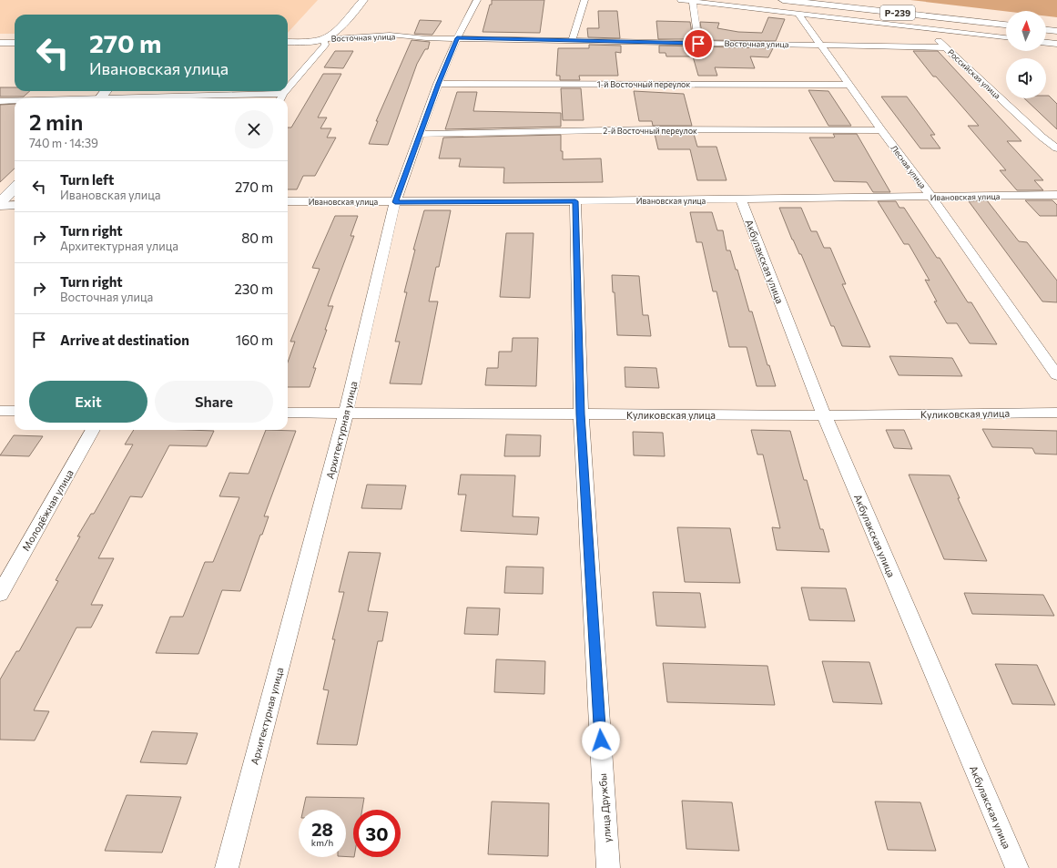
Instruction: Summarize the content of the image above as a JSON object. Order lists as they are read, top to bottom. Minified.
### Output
{"streets":{"main road":["Р-239","Восточная улица"],"street":["Российская улица","1-й Восточный переулок","2-й Восточный переулок","Лесная улица","Ивановская улица","Акбулакская улица","Куликовская улица","Архитектурная улица","Молодёжная улица","улица Дружбы"]},"crossings":[["Восточная улица","Российская улица"],["Восточная улица","Лесная улица"],["Восточная улица","Архитектурная улица"],["1-й Восточный переулок","Лесная улица"],["1-й Восточный переулок","Архитектурная улица"],["2-й Восточный переулок","Лесная улица"],["2-й Восточный переулок","Архитектурная улица"],["Лесная улица","Ивановская улица"],["Ивановская улица","Акбулакская улица"],["Ивановская улица","Архитектурная улица"],["Ивановская улица","улица Дружбы"],["Акбулакская улица","Куликовская улица"],["Куликовская улица","Архитектурная улица"],["Куликовская улица","улица Дружбы"]],"north":"top","page":{"turn":["270 m","Ивановская улица"],"heading":["2 min","740 m · 14:39"],"list":[{"name":"Turn left","note":"Ивановская улица","value":"270 m"},{"name":"Turn right","note":"Архитектурная улица","value":"80 m"},{"name":"Turn right","note":"Восточная улица","value":"230 m"},{"name":"Arrive at destination","value":"160 m"}],"buttons":["Exit","Share"],"speed":"28 km/h","limit":"30"}}
